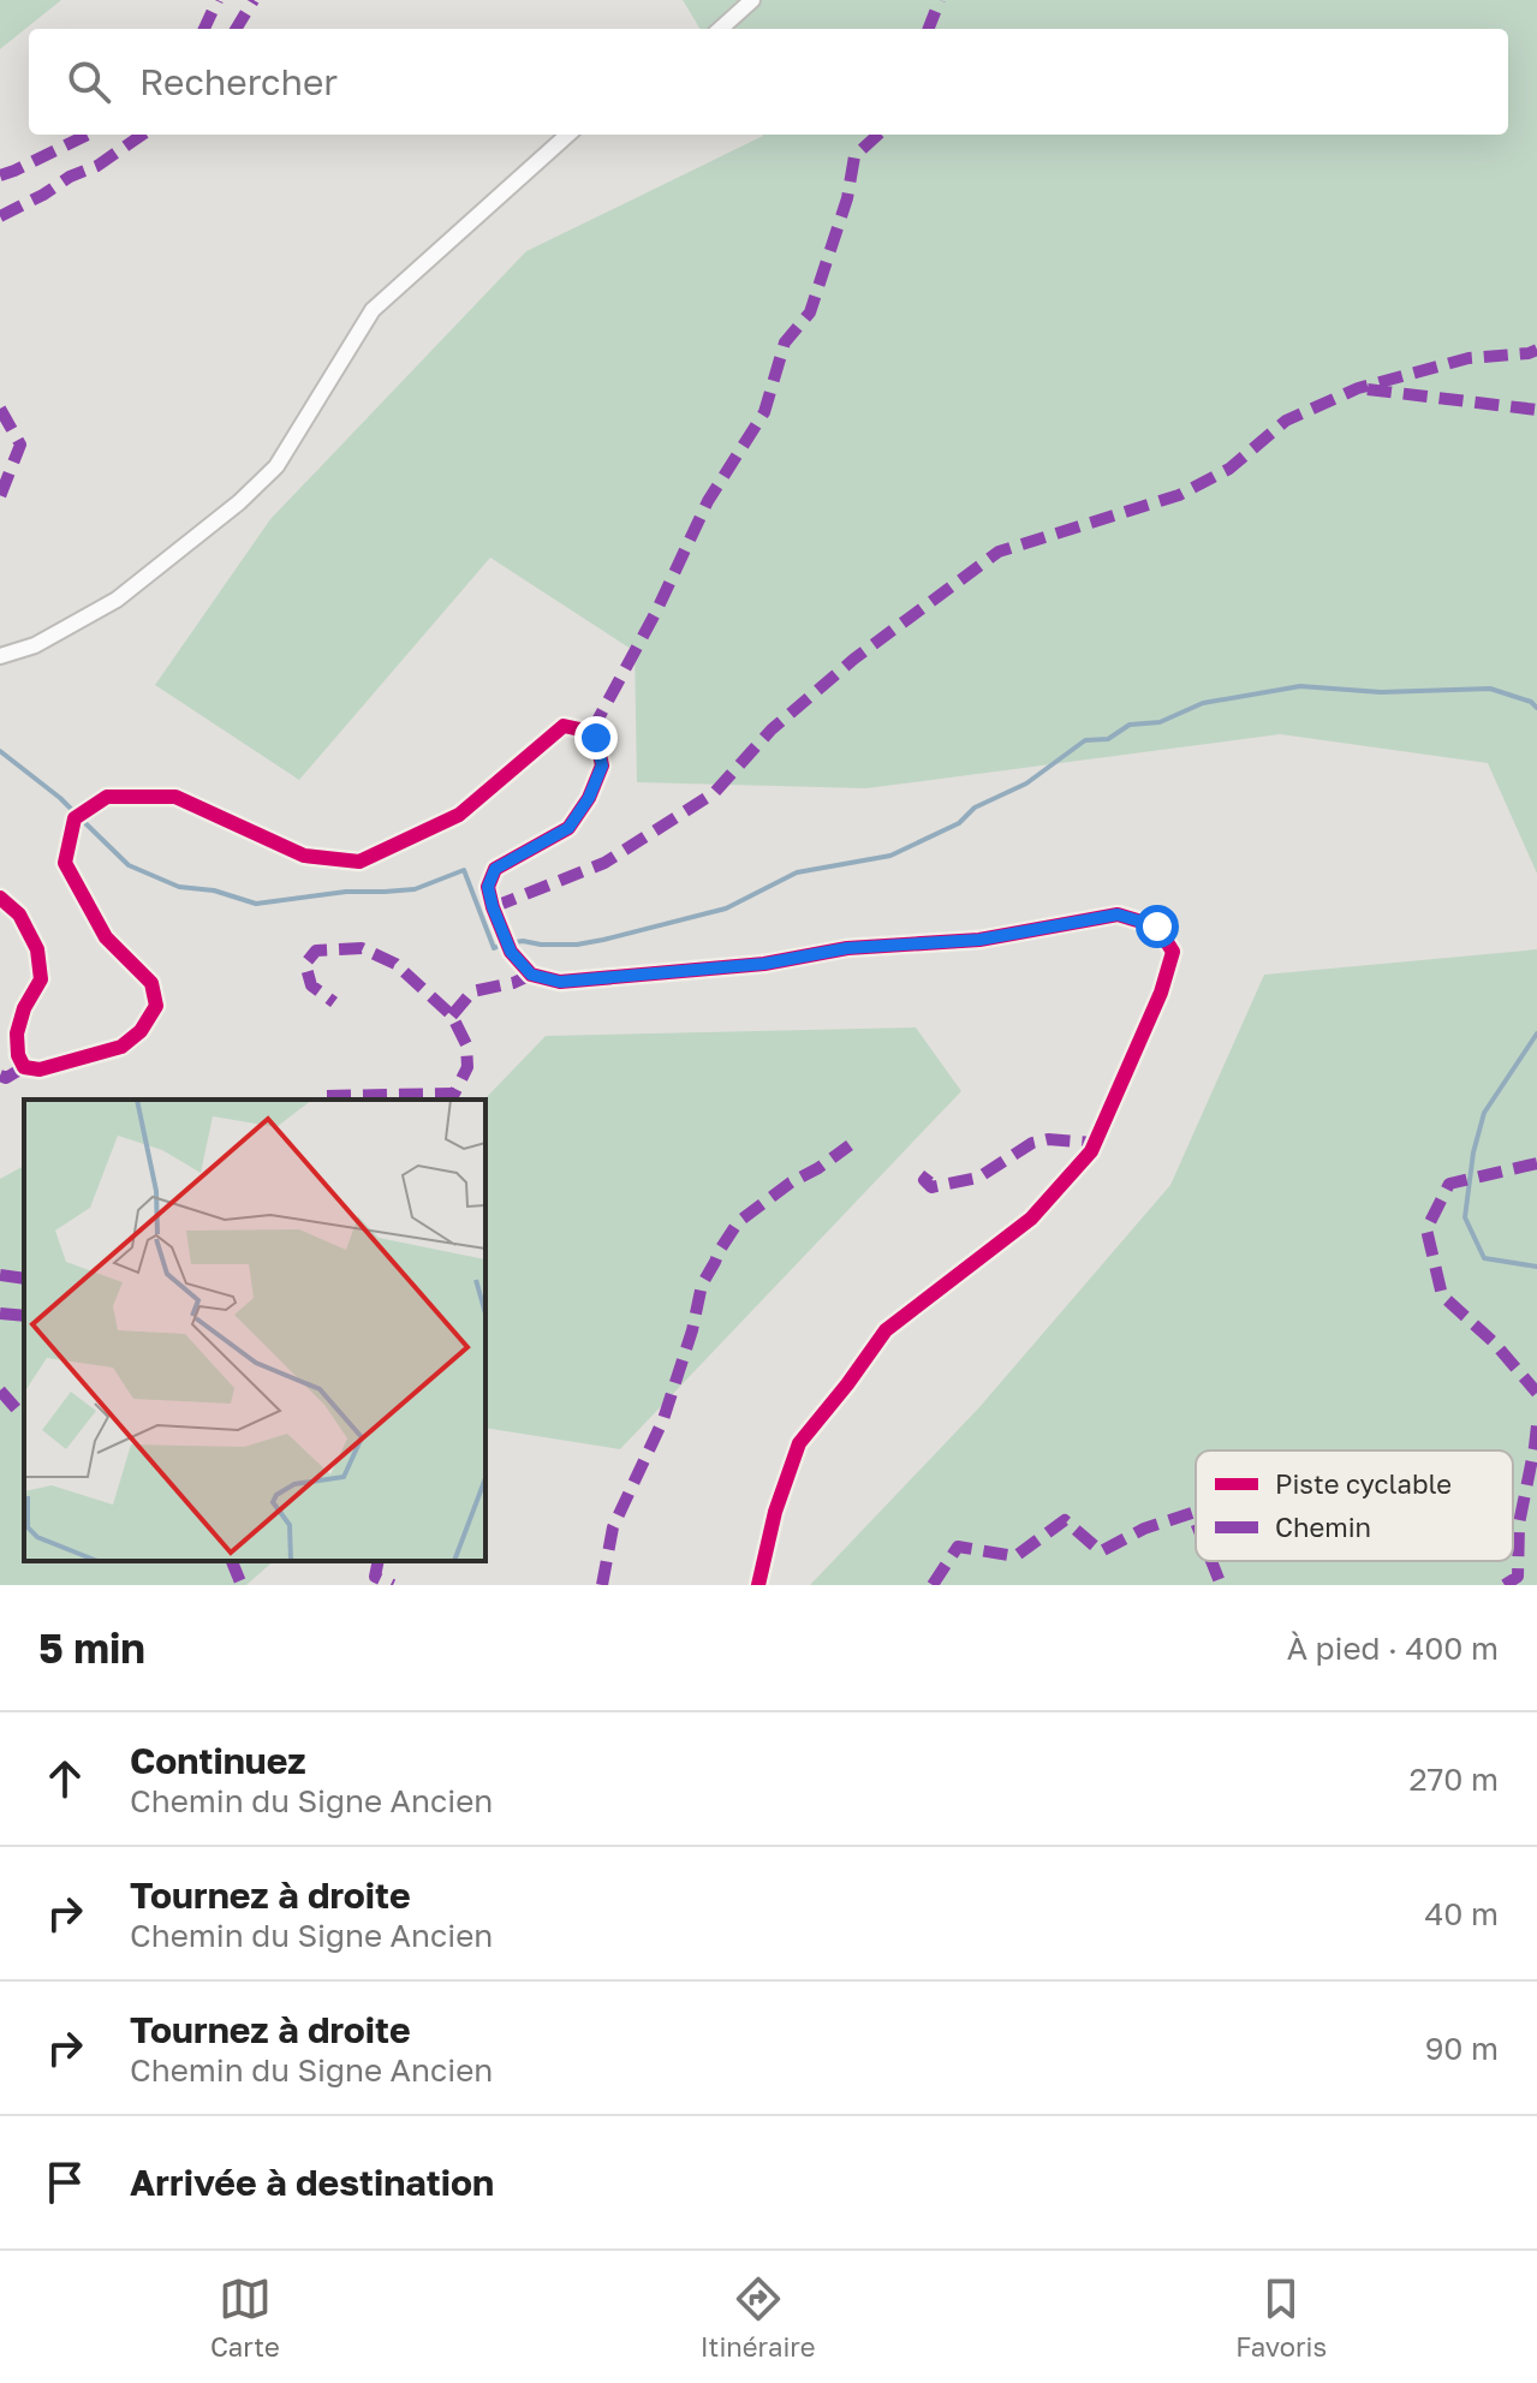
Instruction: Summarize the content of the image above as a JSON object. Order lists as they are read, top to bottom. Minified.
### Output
{"legend":["Piste cyclable","Chemin"],"page":{"search":"Rechercher","heading":["5 min","À pied · 400 m"],"list":[["Continuez","Chemin du Signe Ancien","270 m"],["Tournez à droite","Chemin du Signe Ancien","40 m"],["Tournez à droite","Chemin du Signe Ancien","90 m"],"Arrivée à destination"],"nav":["Carte","Itinéraire","Favoris"]}}
